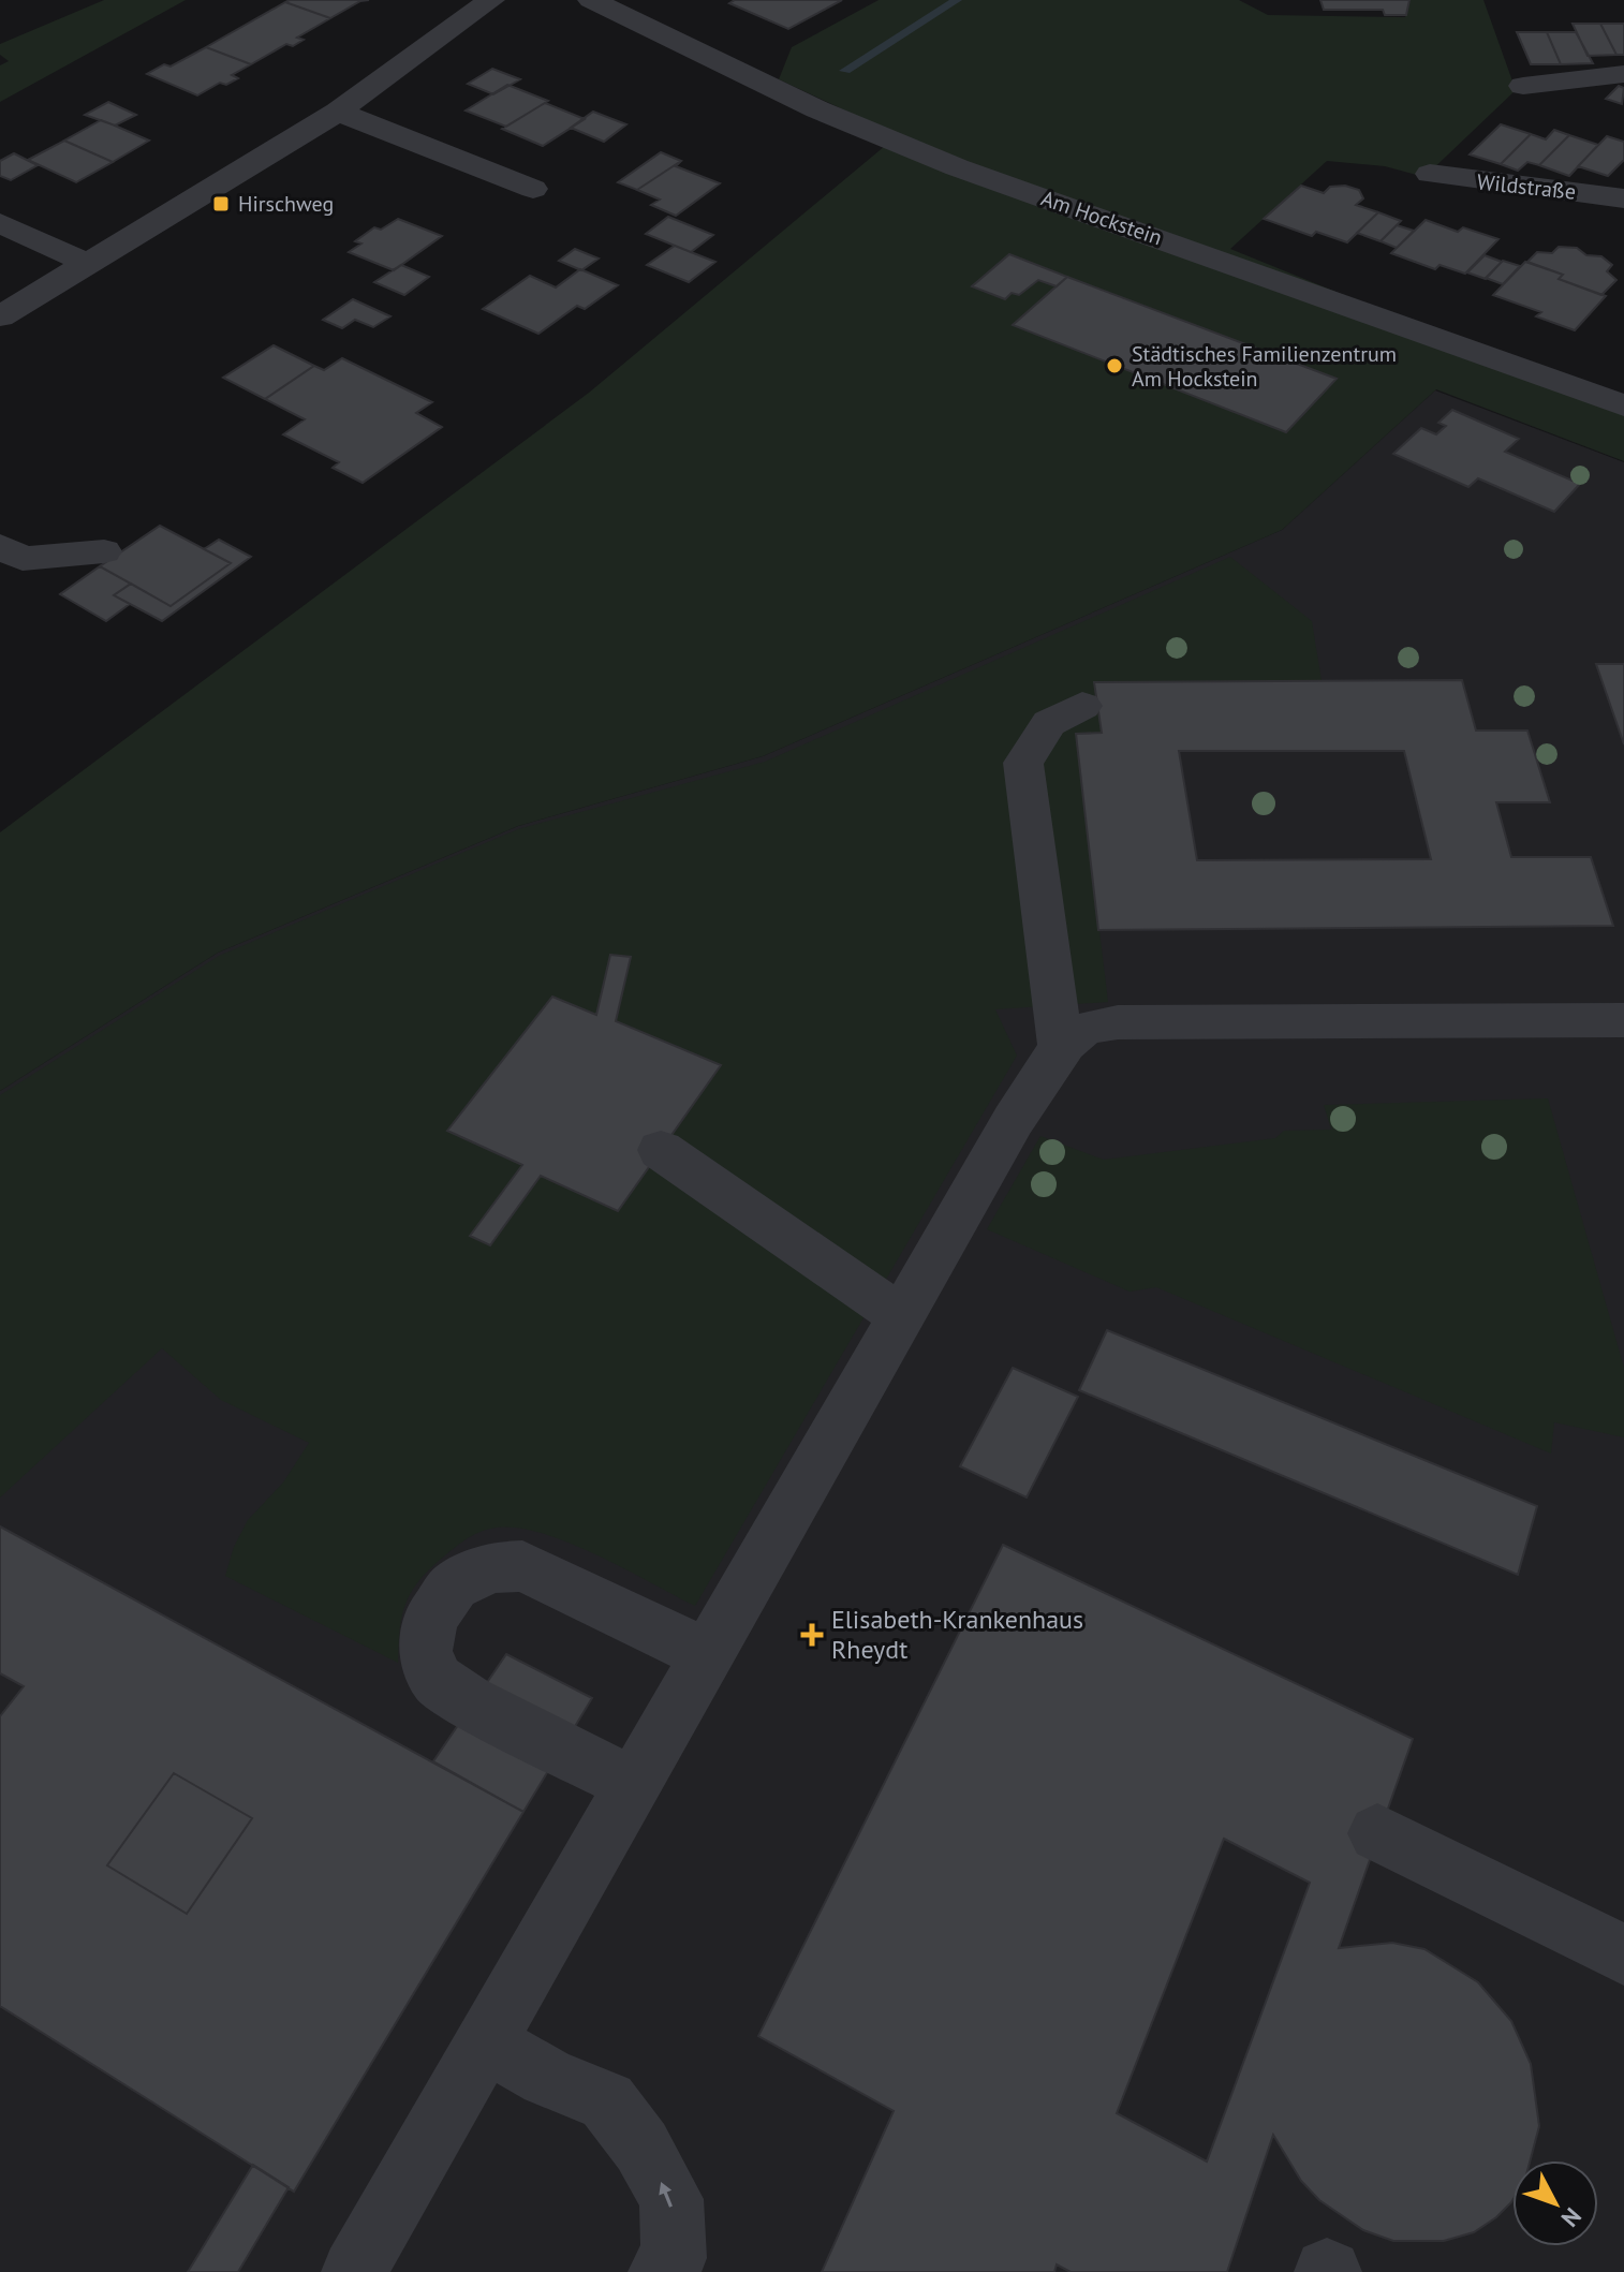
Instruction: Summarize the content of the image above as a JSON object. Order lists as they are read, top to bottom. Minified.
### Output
{"streets":{"street":["Wildstraße","Am Hockstein"]},"places":{"transit":["Hirschweg"],"other":["Städtisches Familienzentrum Am Hockstein"],"health":["Elisabeth-Krankenhaus Rheydt"]},"north":"bottom right"}
